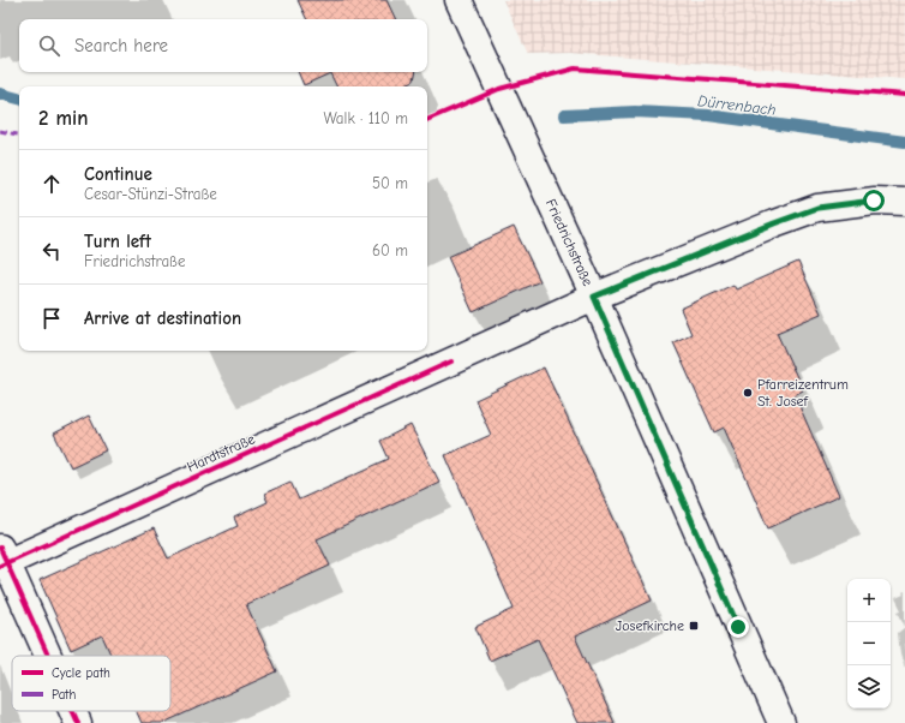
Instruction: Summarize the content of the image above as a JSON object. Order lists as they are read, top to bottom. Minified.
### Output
{"streets":{"street":["Friedrichstraße","Hardtstraße"]},"crossings":[["Friedrichstraße","Hardtstraße"]],"water":["Dürrenbach"],"places":{"other":["Pfarreizentrum St. Josef"],"transit":["Josefkirche"]},"legend":["Cycle path","Path"],"page":{"search":"Search here","heading":["2 min","Walk · 110 m"],"list":[["Continue","Cesar-Stünzi-Straße","50 m"],["Turn left","Friedrichstraße","60 m"],"Arrive at destination"],"map_buttons":["+","−"]}}
